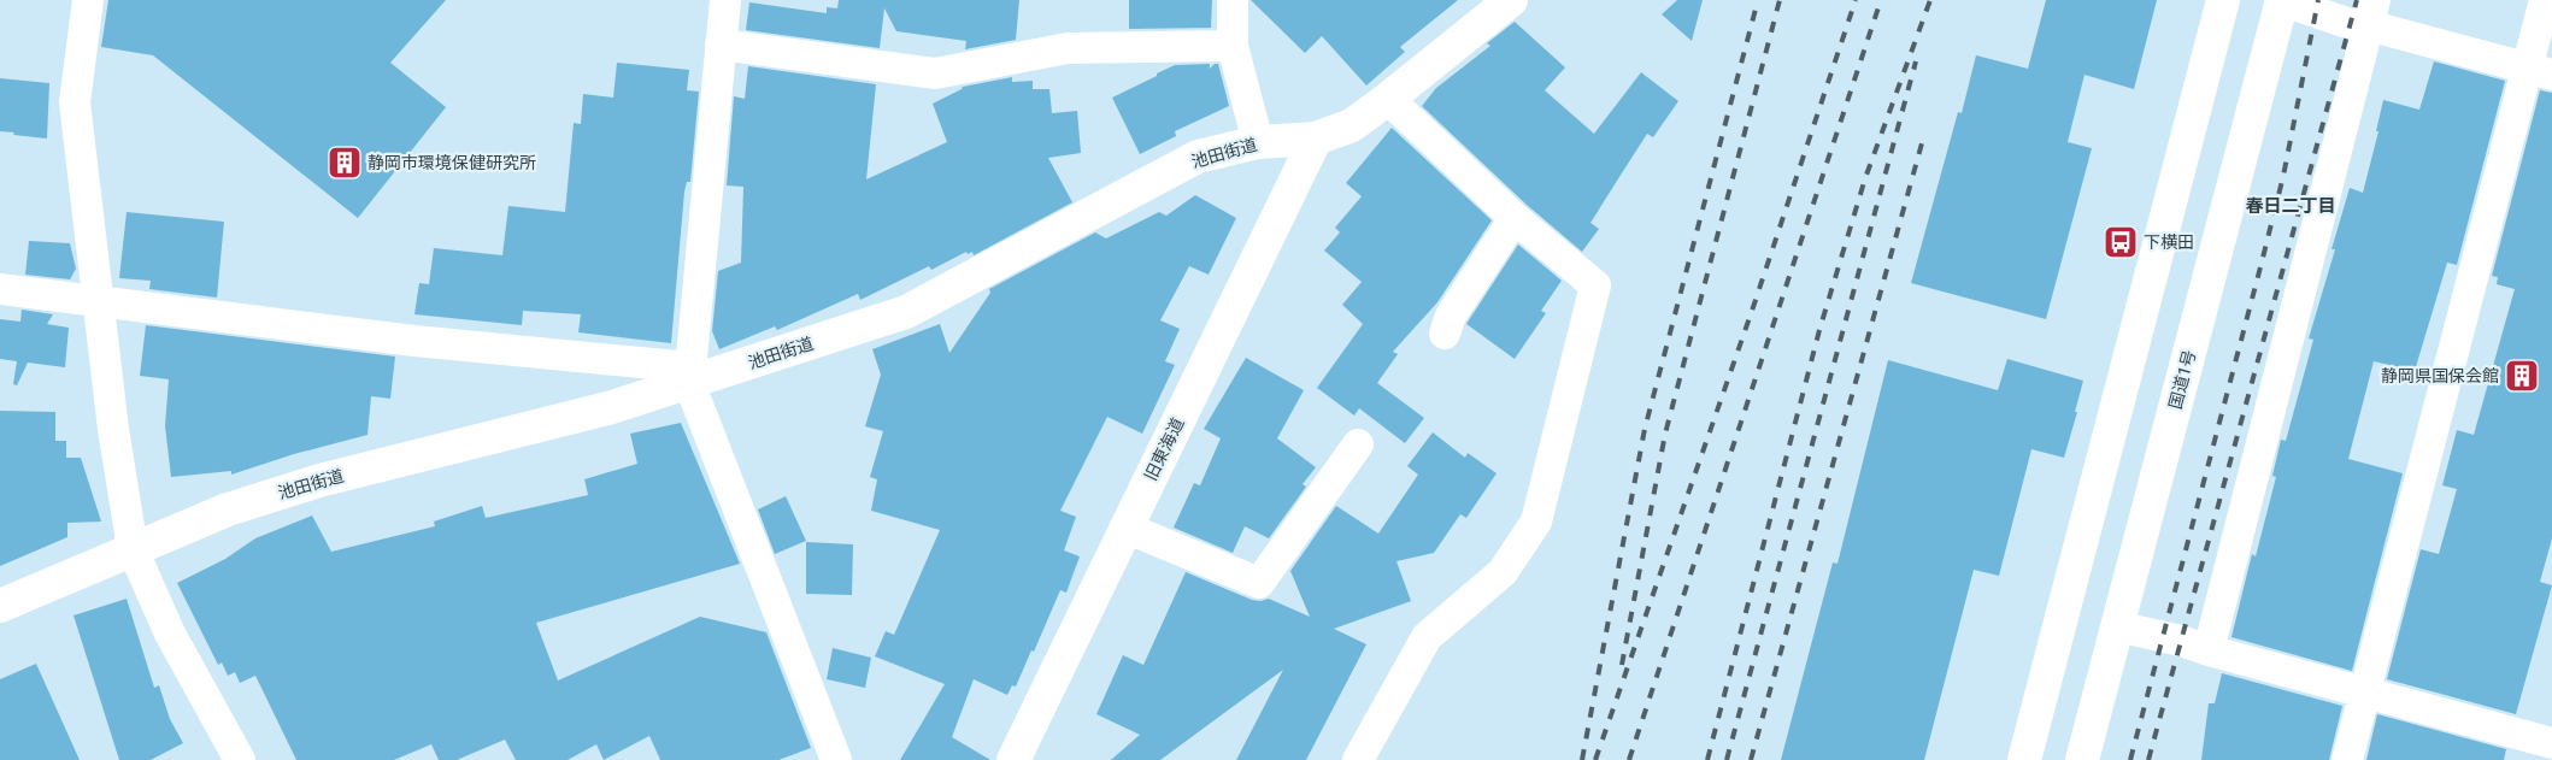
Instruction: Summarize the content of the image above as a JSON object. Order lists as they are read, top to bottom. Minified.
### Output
{"streets":{"main road":["池田街道","国道1号","旧東海道"]},"crossings":[["池田街道","旧東海道"]],"districts":["春日二丁目"],"places":{"building":["静岡市環境保健研究所","静岡県国保会館"],"bus stop":["下横田"]}}
